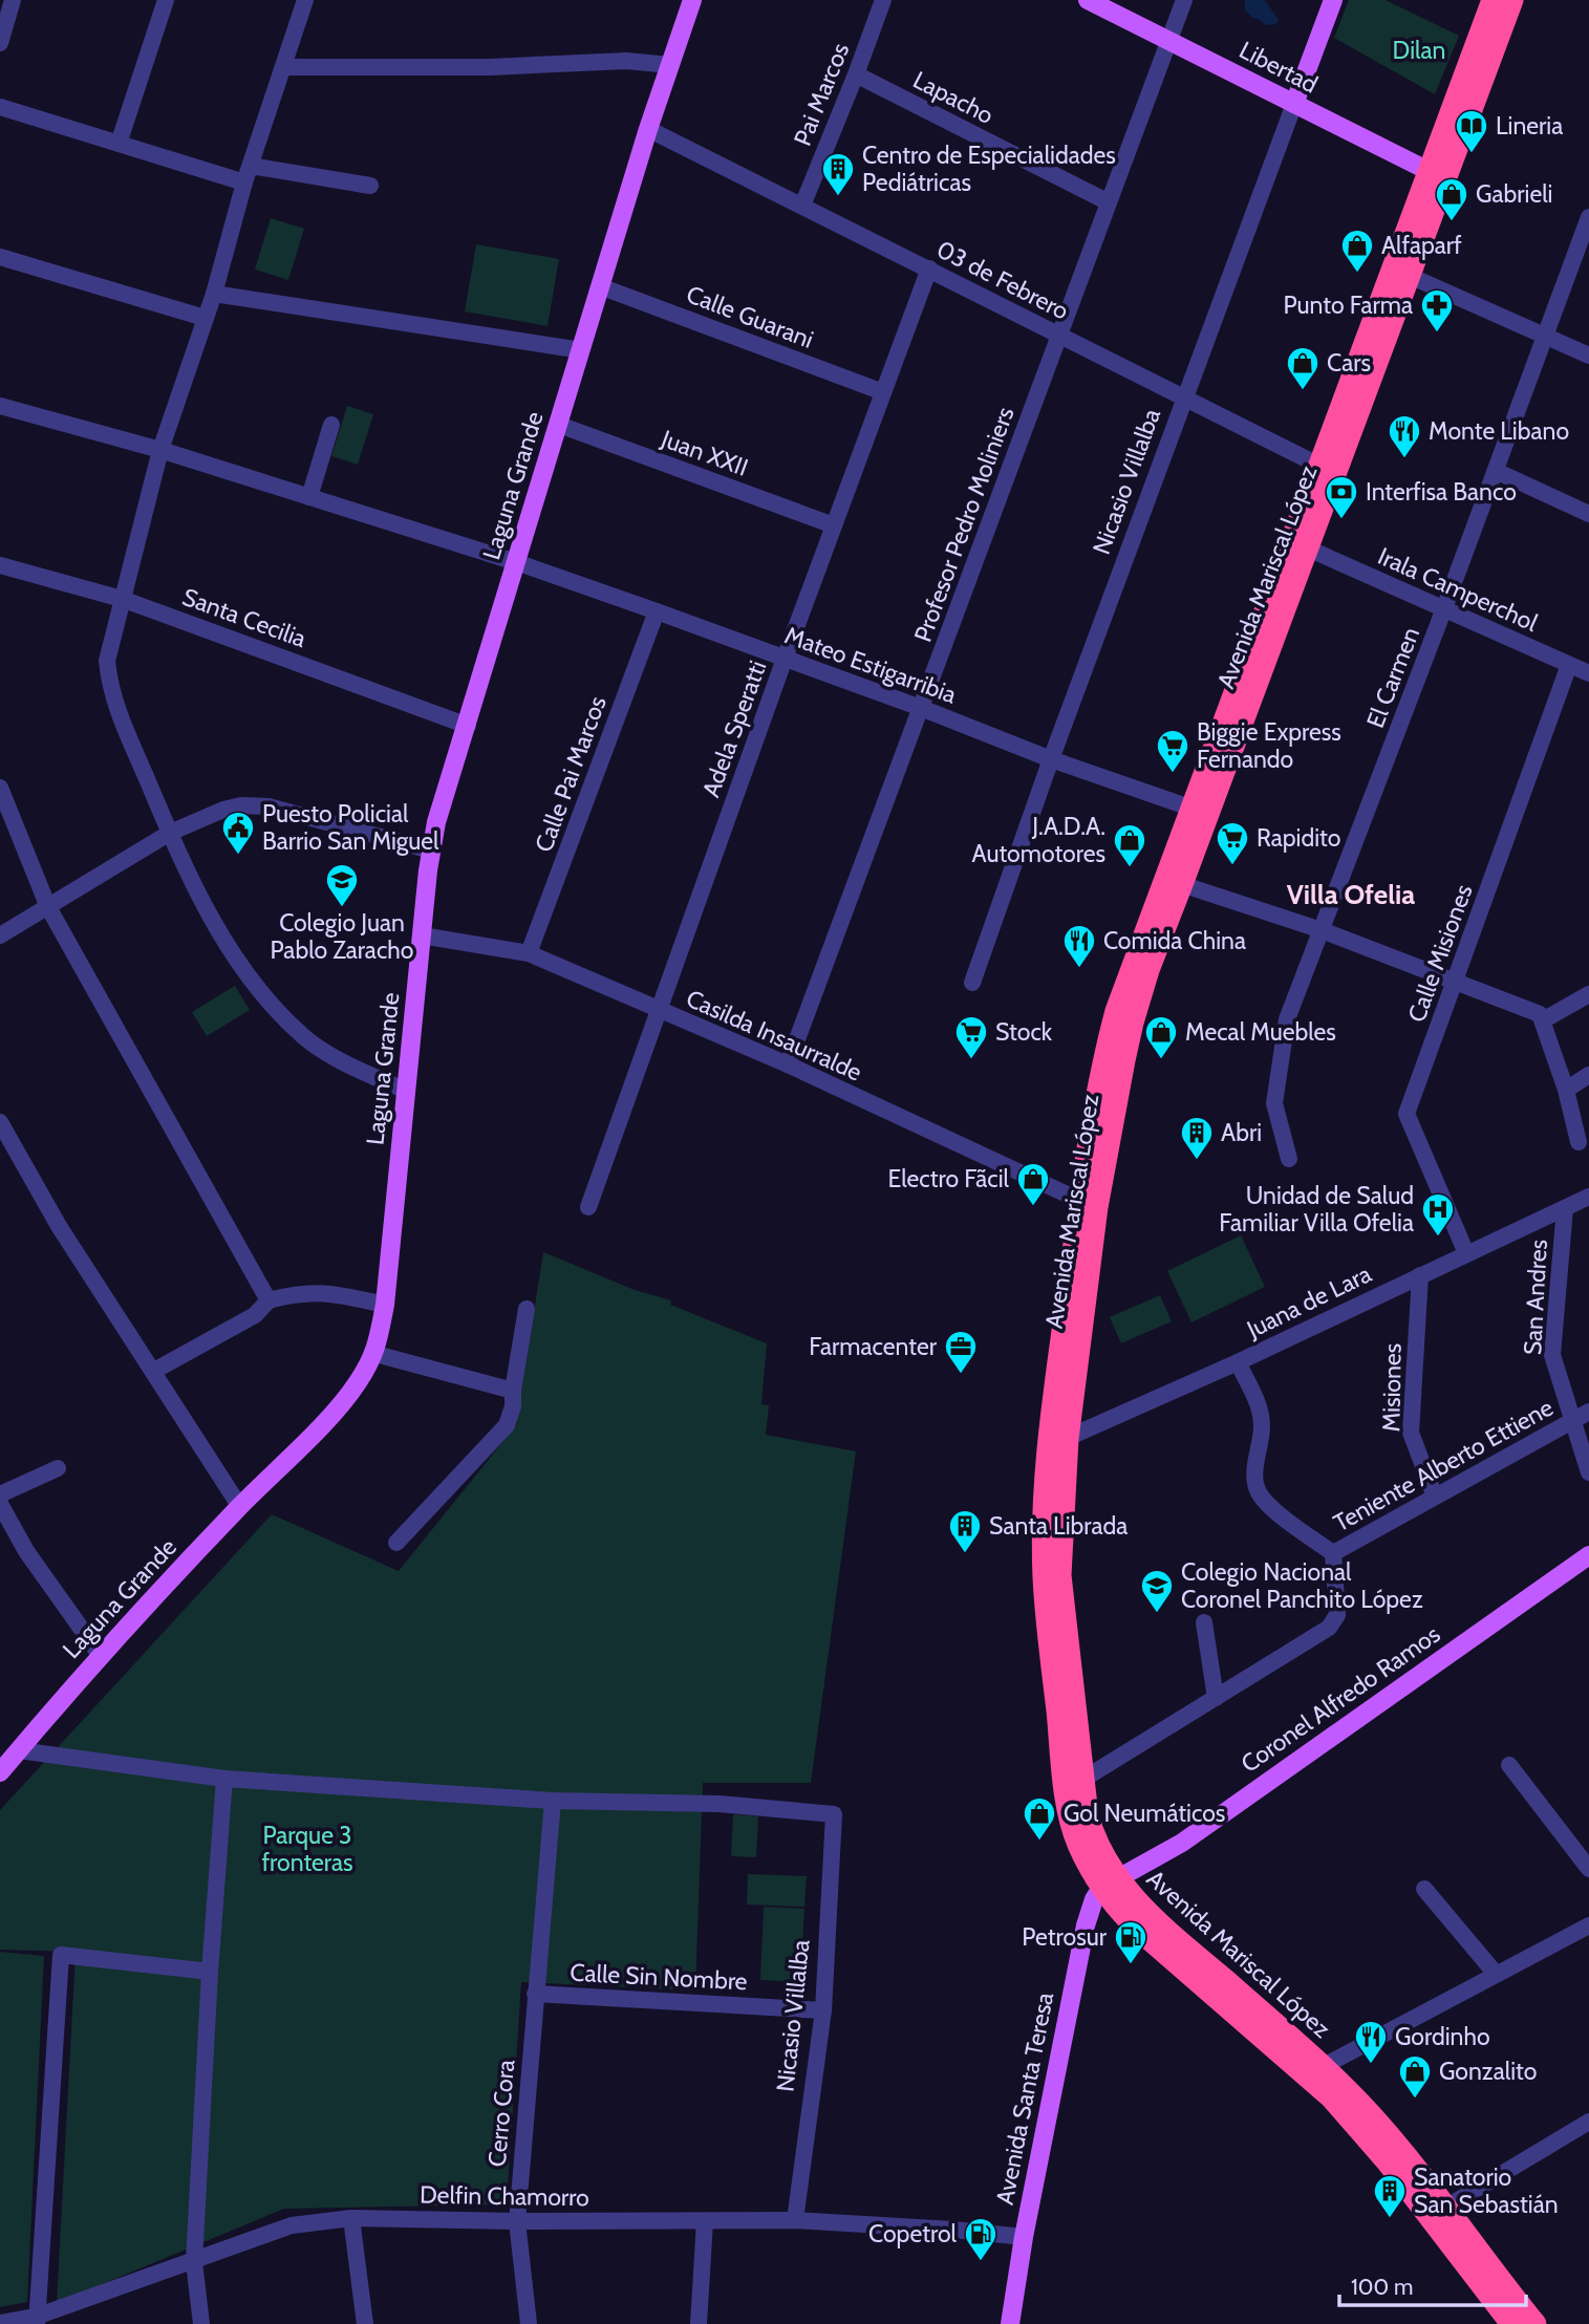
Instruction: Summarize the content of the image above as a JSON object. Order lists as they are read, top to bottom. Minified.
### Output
{"streets":{"highway":["Avenida Mariscal López"],"main road":["Libertad","Nicasio Villalba","Laguna Grande","Coronel Alfredo Ramos","Avenida Santa Teresa"],"street":["Pai Marcos","Lapacho","03 de Febrero","Calle Guarani","Juan XXII","Profesor Pedro Moliniers","Irala Camperchol","Santa Cecilia","Mateo Estigarribia","El Carmen","Adela Speratti","Calle Pai Marcos","Calle Misiones","Casilda Insaurralde","San Andres","Juana de Lara","Misiones","Teniente Alberto Ettiene","Calle Sin Nombre","Cerro Cora","Delfin Chamorro"]},"crossings":[["Libertad","Nicasio Villalba"],["Libertad","Profesor Pedro Moliniers"],["Libertad","Avenida Mariscal López"],["Pai Marcos","Lapacho"],["Pai Marcos","03 de Febrero"],["Lapacho","Profesor Pedro Moliniers"],["03 de Febrero","Nicasio Villalba"],["03 de Febrero","Laguna Grande"],["03 de Febrero","Profesor Pedro Moliniers"],["03 de Febrero","Avenida Mariscal López"],["03 de Febrero","Adela Speratti"],["Calle Guarani","Laguna Grande"],["Calle Guarani","Adela Speratti"],["Juan XXII","Laguna Grande"],["Juan XXII","Adela Speratti"],["Nicasio Villalba","Mateo Estigarribia"],["Nicasio Villalba","Calle Sin Nombre"],["Nicasio Villalba","Cerro Cora"],["Nicasio Villalba","Delfin Chamorro"],["Laguna Grande","Santa Cecilia"],["Laguna Grande","Mateo Estigarribia"],["Laguna Grande","Casilda Insaurralde"],["Profesor Pedro Moliniers","Mateo Estigarribia"],["Profesor Pedro Moliniers","Casilda Insaurralde"],["Avenida Mariscal López","Irala Camperchol"],["Avenida Mariscal López","Mateo Estigarribia"],["Avenida Mariscal López","Casilda Insaurralde"],["Avenida Mariscal López","Juana de Lara"],["Avenida Mariscal López","Teniente Alberto Ettiene"],["Avenida Mariscal López","Coronel Alfredo Ramos"],["Avenida Mariscal López","Avenida Santa Teresa"],["Irala Camperchol","El Carmen"],["Irala Camperchol","Calle Misiones"],["Mateo Estigarribia","Adela Speratti"],["Mateo Estigarribia","Calle Pai Marcos"],["Adela Speratti","Casilda Insaurralde"],["Calle Pai Marcos","Casilda Insaurralde"],["Calle Misiones","Juana de Lara"],["San Andres","Juana de Lara"],["San Andres","Teniente Alberto Ettiene"],["Juana de Lara","Misiones"],["Misiones","Teniente Alberto Ettiene"],["Coronel Alfredo Ramos","Avenida Santa Teresa"],["Calle Sin Nombre","Cerro Cora"],["Avenida Santa Teresa","Delfin Chamorro"],["Cerro Cora","Delfin Chamorro"]],"districts":["Villa Ofelia"],"parks":["Dilan","Parque 3 fronteras"],"places":{"library":["Lineria"],"building":["Centro de Especialidades Pediátricas","Abri","Santa Librada","Sanatorio San Sebastián"],"shop":["Gabrieli","Alfaparf","Cars","J.A.D.A. Automotores","Mecal Muebles","Electro Fãcil","Gol Neumáticos","Gonzalito"],"pharmacy":["Punto Farma"],"restaurant":["Monte Libano","Comida China","Gordinho"],"bank":["Interfisa Banco"],"supermarket":["Biggie Express Fernando","Rapidito","Stock"],"public building":["Puesto Policial Barrio San Miguel"],"school or university":["Colegio Juan Pablo Zaracho","Colegio Nacional Coronel Panchito López"],"hospital":["Unidad de Salud Familiar Villa Ofelia"],"office":["Farmacenter"],"fuel station":["Petrosur","Copetrol"]},"scale_bar":"100 m"}
